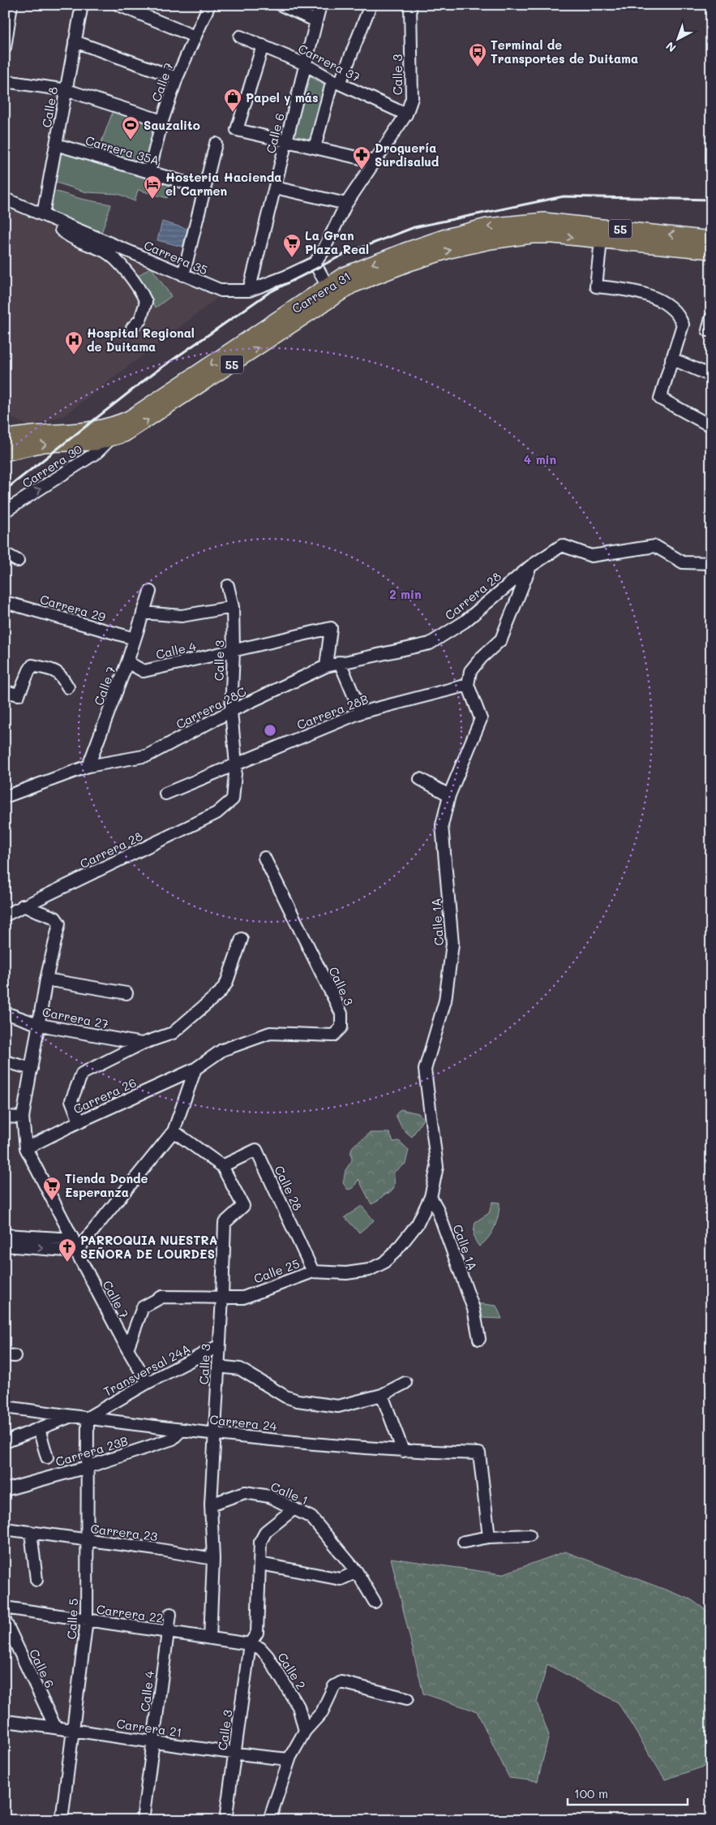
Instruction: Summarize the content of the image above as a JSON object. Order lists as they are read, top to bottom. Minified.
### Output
{"streets":{"highway":["55","Carrera 31"],"street":["Carrera 37","Calle 3","Calle 7","Calle 8","Calle 6","Carrera 35A","Carrera 35","Carrera 30","Carrera 28","Carrera 29","Calle 4","Carrera 28C","Carrera 28B","Calle 1A","Carrera 27","Carrera 26","Calle 28","Calle 25","Transversal 24A","Carrera 24","Carrera 23B","Calle 1","Carrera 23","Carrera 22","Calle 5","Calle 2","Carrera 21"]},"crossings":[["Carrera 37","Calle 3"],["Carrera 37","Calle 6"],["Calle 3","Carrera 35"],["Calle 3","Carrera 28"],["Calle 3","Calle 4"],["Calle 3","Carrera 28C"],["Calle 3","Carrera 28B"],["Calle 3","Carrera 26"],["Calle 3","Calle 28"],["Calle 3","Calle 25"],["Calle 3","Transversal 24A"],["Calle 3","Carrera 24"],["Calle 3","Calle 1"],["Calle 3","Carrera 23"],["Calle 3","Carrera 22"],["Calle 3","Calle 2"],["Calle 3","Carrera 21"],["Calle 7","Carrera 35A"],["Calle 7","Carrera 28"],["Calle 7","Carrera 29"],["Calle 7","Calle 4"],["Calle 7","Carrera 28C"],["Calle 7","Carrera 27"],["Calle 7","Carrera 26"],["Calle 7","Calle 25"],["Calle 7","Transversal 24A"],["Calle 8","Carrera 35A"],["Calle 8","Carrera 35"],["Calle 6","Carrera 35"],["Calle 6","Carrera 21"],["Carrera 31","Carrera 30"],["Carrera 28","Carrera 28C"],["Calle 4","Carrera 22"],["Calle 4","Carrera 21"],["Carrera 28B","Calle 1A"],["Calle 1A","Calle 25"],["Carrera 27","Carrera 26"],["Calle 28","Calle 25"],["Transversal 24A","Carrera 24"],["Transversal 24A","Calle 5"],["Carrera 24","Carrera 23B"],["Carrera 24","Calle 5"],["Carrera 23B","Calle 5"],["Carrera 23","Calle 5"],["Carrera 22","Calle 5"],["Carrera 22","Calle 2"],["Calle 5","Carrera 21"]],"one_way":["Carrera 30"],"places":{"bus stop":["Terminal de Transportes de Duitama"],"shop":["Papel y más"],"sports":["Sauzalito"],"pharmacy":["Droguería Surdisalud"],"hotel":["Hosteria Hacienda el Carmen"],"supermarket":["La Gran Plaza Real","Tienda Donde Esperanza"],"hospital":["Hospital Regional de Duitama"],"church":["PARROQUIA NUESTRA SEÑORA DE LOURDES"]},"scale_bar":"100 m","north":"bottom left","rings":["4 min","2 min"]}
